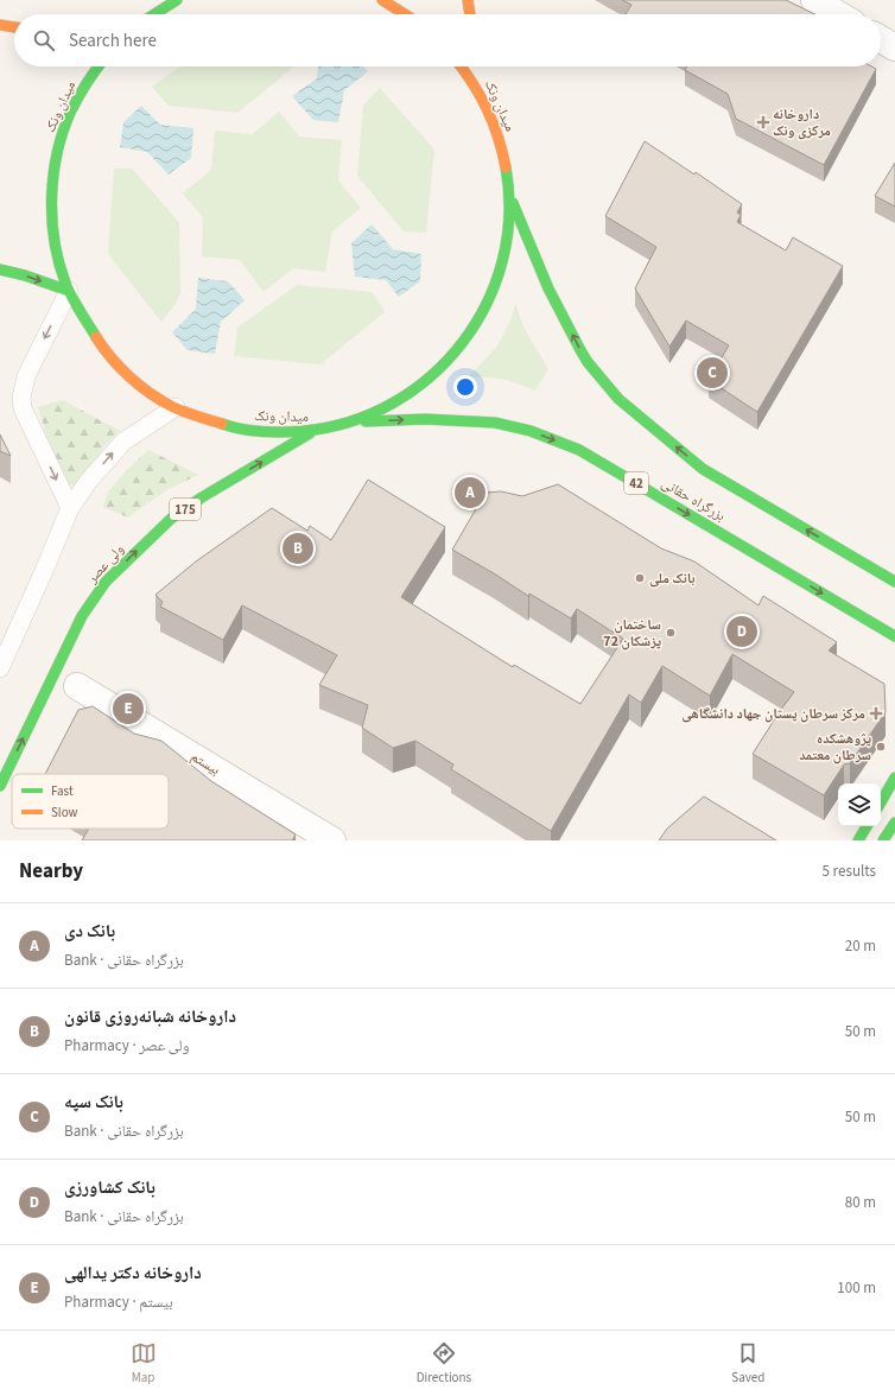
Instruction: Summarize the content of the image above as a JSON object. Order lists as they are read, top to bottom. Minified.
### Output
{"streets":{"main road":["میدان ونک","42","بزرگراه حقانی","175","ولی عصر"],"street":["بیستم"]},"crossings":[["میدان ونک","بزرگراه حقانی"],["میدان ونک","ولی عصر"]],"one_way":["بزرگراه حقانی","ولی عصر"],"places":{"health":["داروخانه مرکزی ونک","مرکز سرطان پستان جهاد دانشگاهی"],"other":["بانک ملی","ساختمان پزشکان 72","پژوهشکده سرطان معتمد"]},"legend":["Fast","Slow"],"page":{"search":"Search here","pins":["C","A","B","D","E"],"heading":["Nearby","5 results"],"list":[{"mark":"A","name":"بانک دی","note":"Bank · بزرگراه حقانی","value":"20 m"},{"mark":"B","name":"داروخانه شبانه‌روزی قانون","note":"Pharmacy · ولی عصر","value":"50 m"},{"mark":"C","name":"بانک سپه","note":"Bank · بزرگراه حقانی","value":"50 m"},{"mark":"D","name":"بانک کشاورزی","note":"Bank · بزرگراه حقانی","value":"80 m"},{"mark":"E","name":"داروخانه دکتر یدالهی","note":"Pharmacy · بیستم","value":"100 m"}],"nav":["Map","Directions","Saved"]}}
